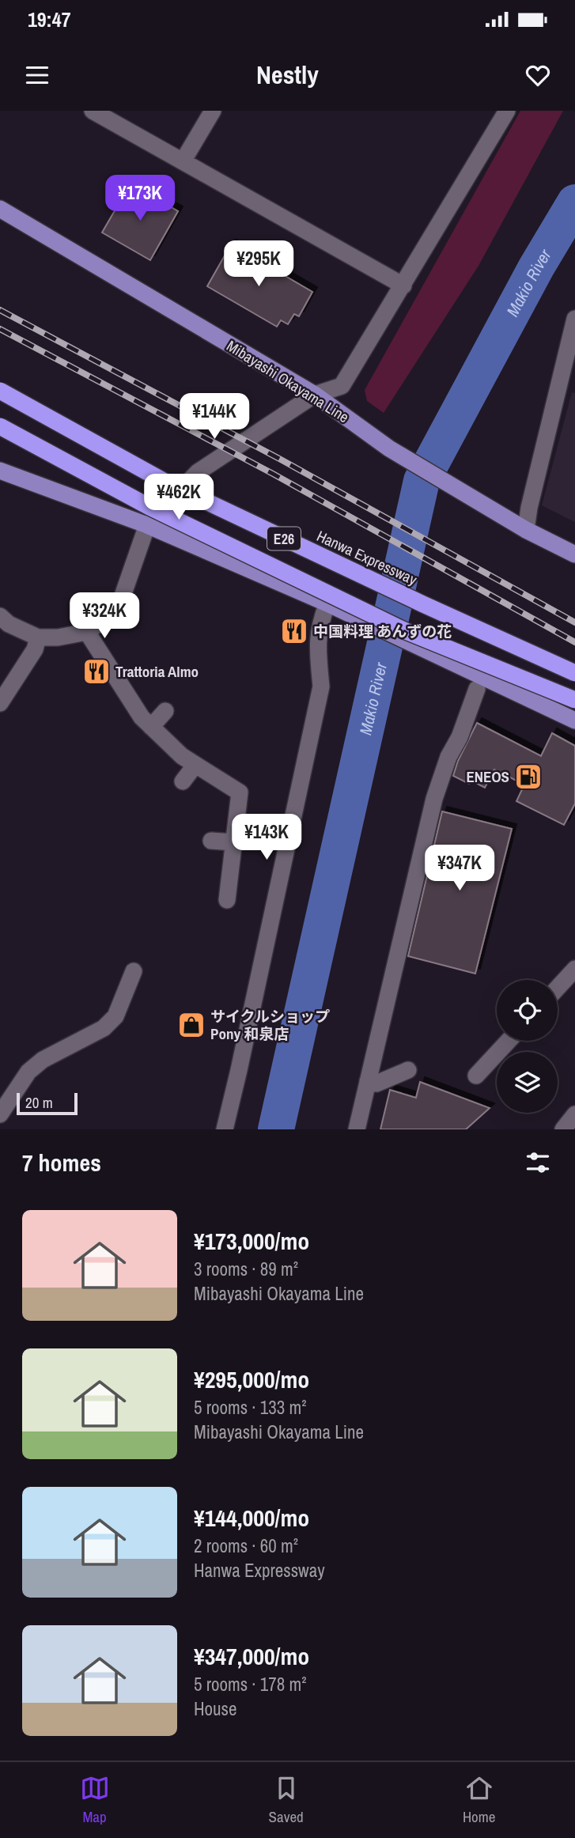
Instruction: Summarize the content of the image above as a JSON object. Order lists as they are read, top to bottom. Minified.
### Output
{"streets":{"highway":["E26","Hanwa Expressway"],"main road":["Mibayashi Okayama Line"]},"water":["Makio River"],"places":{"restaurant":["中国料理 あんずの花","Trattoria Almo"],"fuel station":["ENEOS"],"shop":["サイクルショップ Pony 和泉店"]},"scale_bar":"20 m","page":{"status":"19:47","header":"Nestly","price":["¥173K","¥295K","¥144K","¥462K","¥324K","¥143K","¥347K"],"scale":"20 m","heading":"7 homes","list":[{"name":"¥173,000/mo","note":"3 rooms · 89 m² · Mibayashi Okayama Line"},{"name":"¥295,000/mo","note":"5 rooms · 133 m² · Mibayashi Okayama Line"},{"name":"¥144,000/mo","note":"2 rooms · 60 m² · Hanwa Expressway"},{"name":"¥347,000/mo","note":"5 rooms · 178 m² · House"}],"tabs":["Map","Saved","Home"]}}
